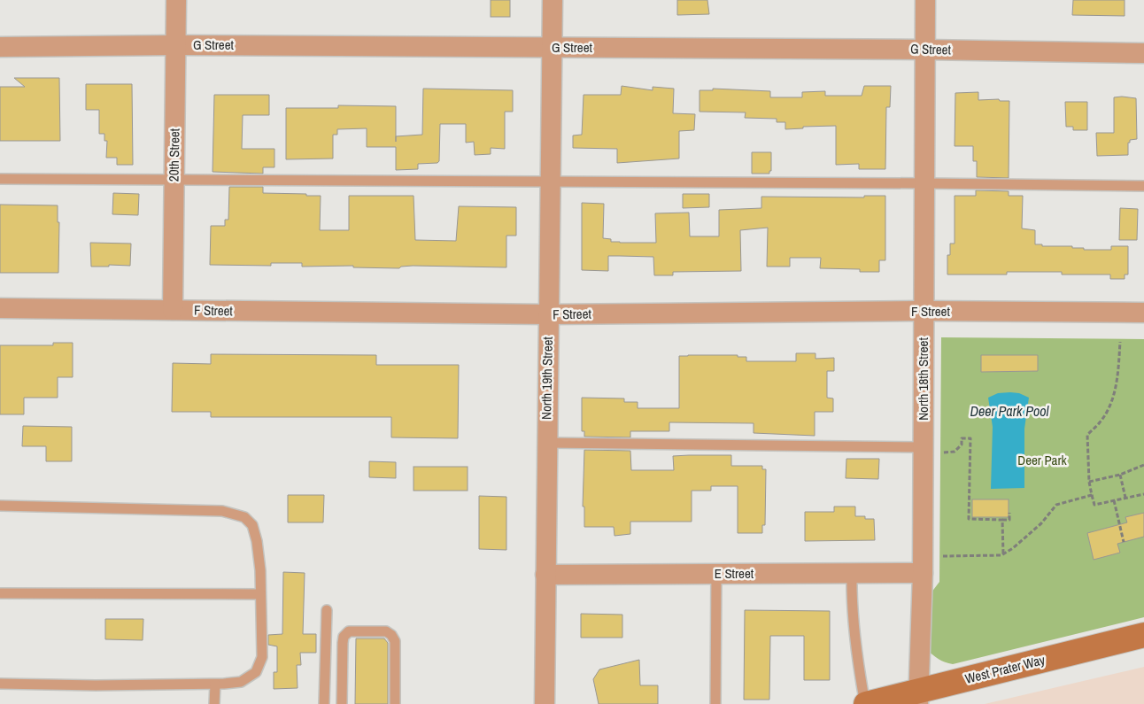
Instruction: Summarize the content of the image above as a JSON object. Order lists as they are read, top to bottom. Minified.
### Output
{"streets":{"main road":["West Prater Way"],"street":["G Street","20th Street","F Street","North 19th Street","North 18th Street","E Street"]},"crossings":[["G Street","20th Street"],["G Street","North 19th Street"],["G Street","North 18th Street"],["20th Street","F Street"],["F Street","North 19th Street"],["F Street","North 18th Street"],["North 19th Street","E Street"],["North 18th Street","E Street"],["North 18th Street","West Prater Way"]],"water":["Deer Park Pool"],"parks":["Deer Park"]}
